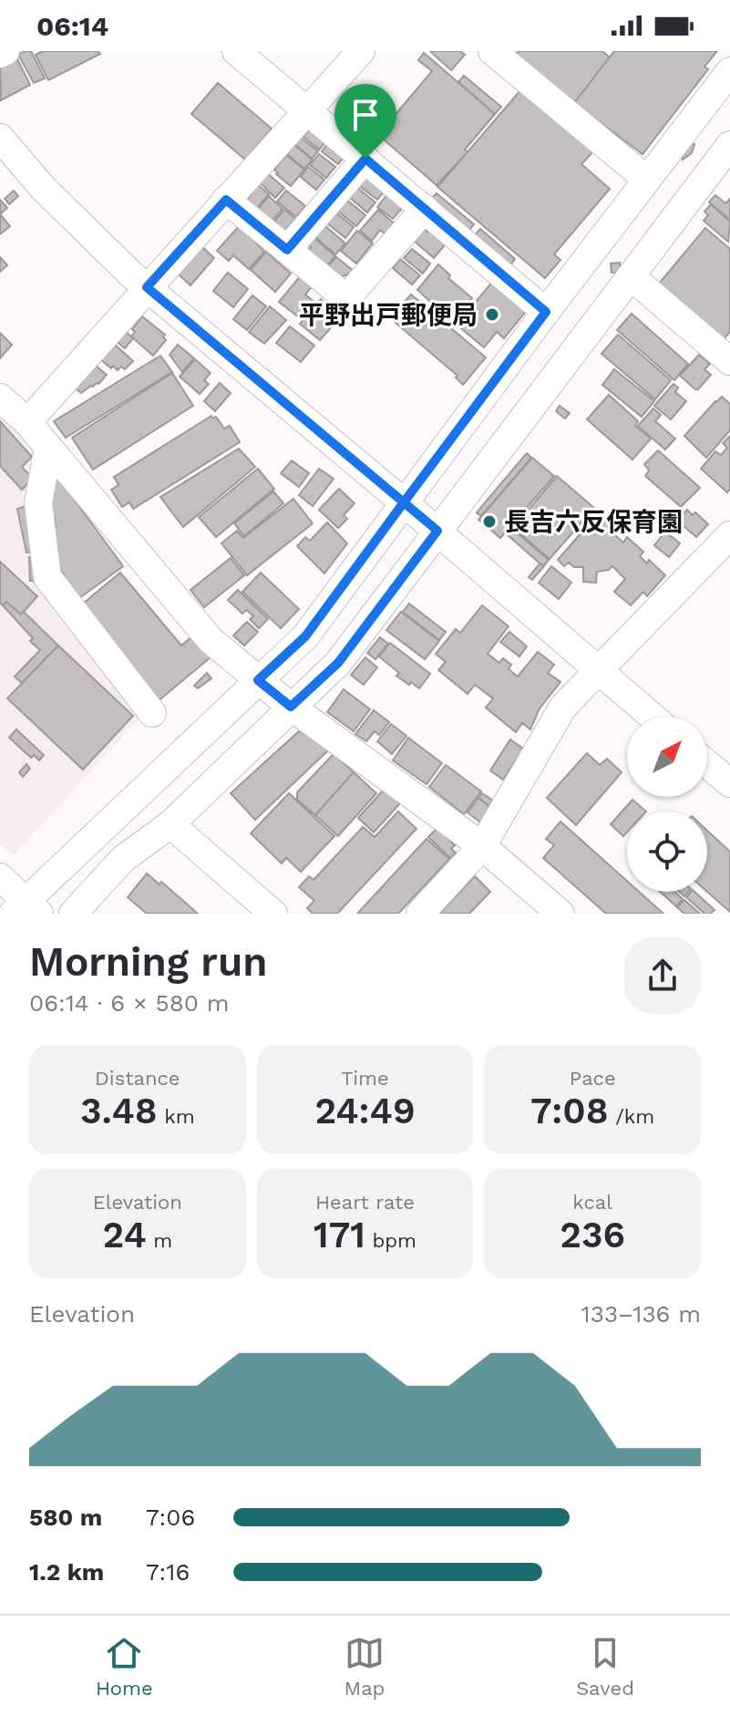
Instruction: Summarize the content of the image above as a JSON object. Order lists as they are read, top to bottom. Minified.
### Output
{"places":["平野出戸郵便局","長吉六反保育園"],"north":"top right","page":{"status":"06:14","heading":["Morning run","06:14 · 6 × 580 m"],"stats":[["Distance","3.48 km"],["Time","24:49"],["Pace","7:08 /km"],["Elevation","24 m"],["Heart rate","171 bpm"],["kcal","236"]],"chart":["Elevation","133–136 m"],"list":[{"name":"580 m","note":"7:06"},{"name":"1.2 km","note":"7:16"}],"tabs":["Home","Map","Saved"]}}
